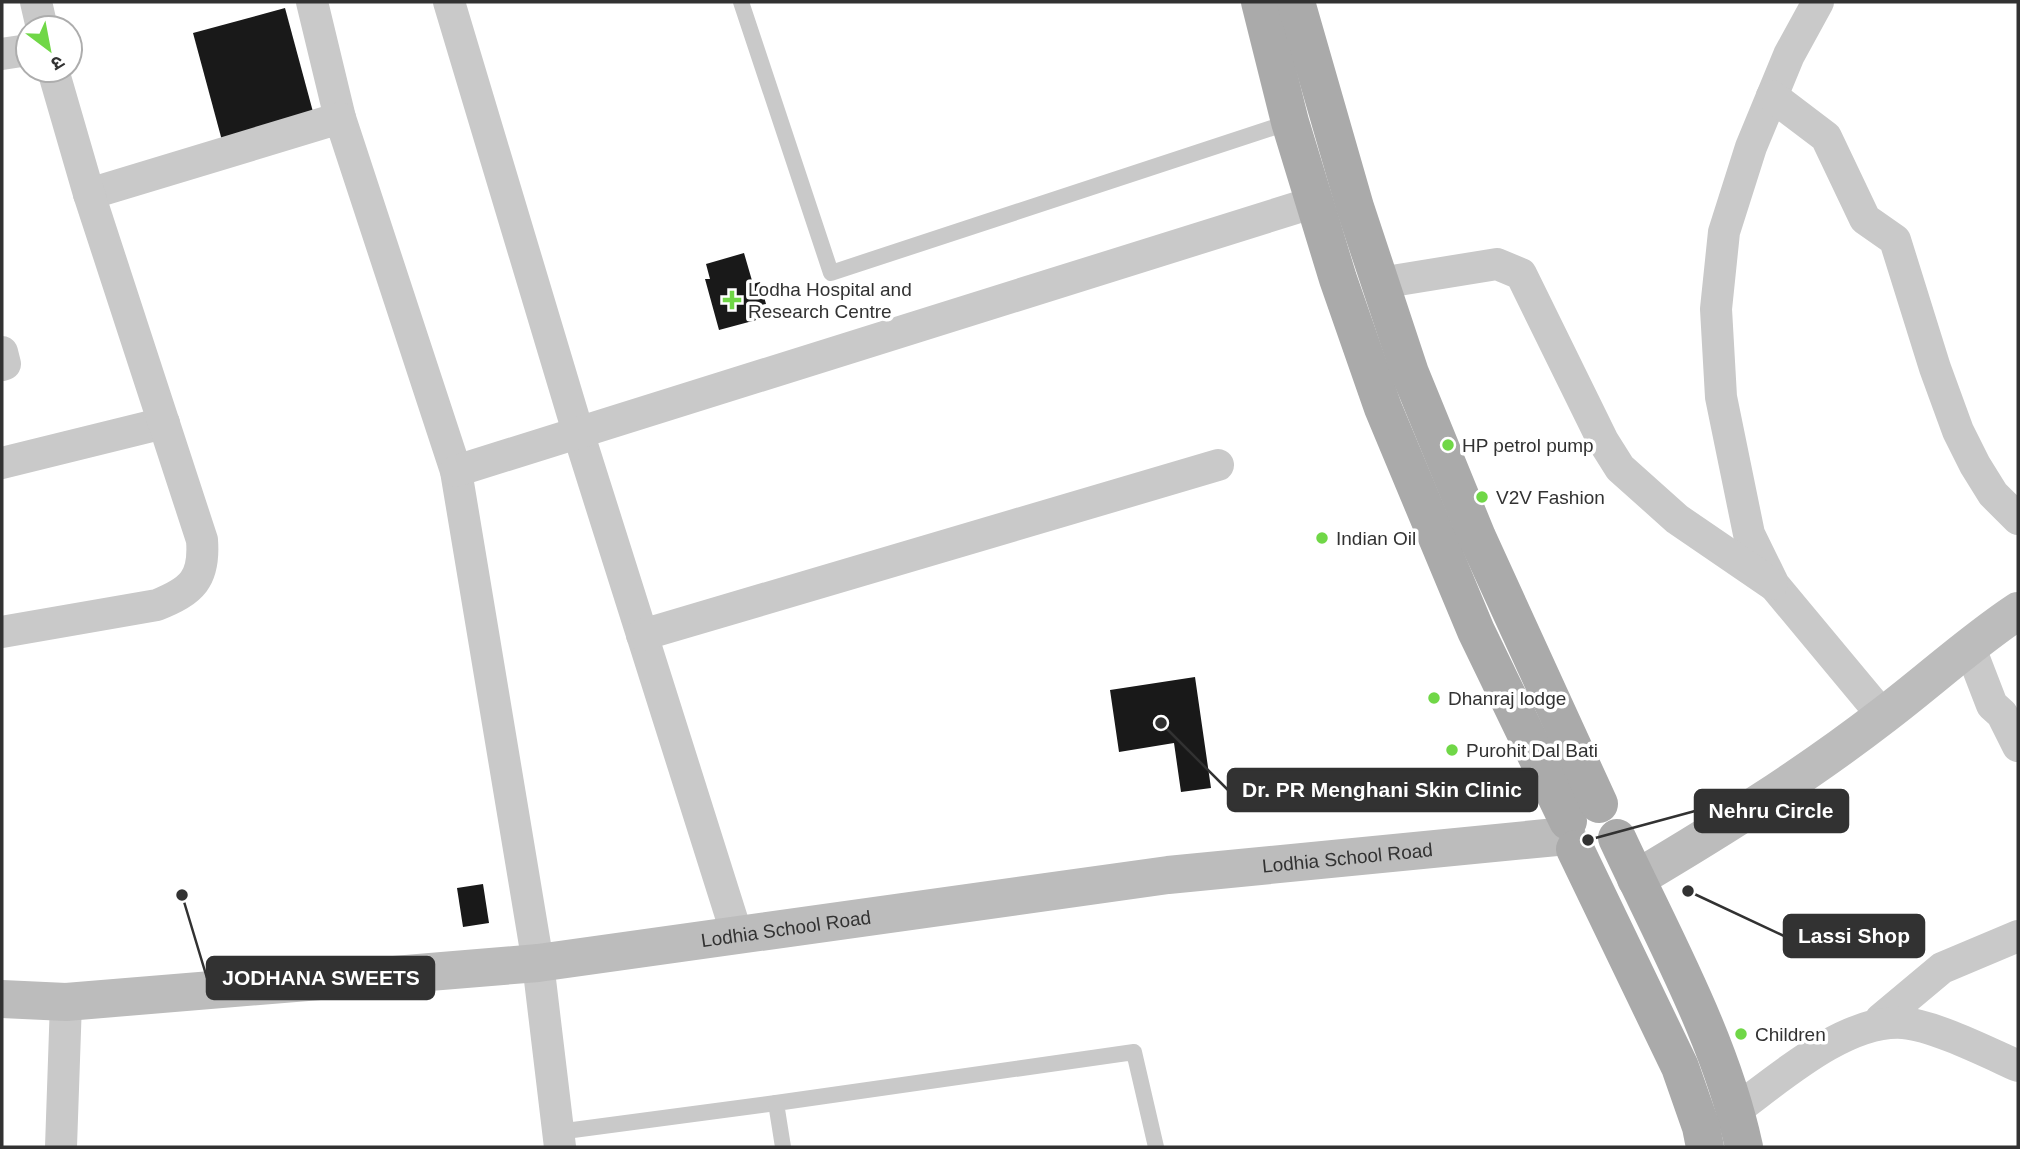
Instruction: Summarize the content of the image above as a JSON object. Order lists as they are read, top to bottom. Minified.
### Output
{"streets":{"street":["Lodhia School Road"]},"places":{"health":["Lodha Hospital and Research Centre"],"other":["HP petrol pump","V2V Fashion","Indian Oil","Dhanraj lodge","Dr. PR Menghani Skin Clinic","Purohit Dal Bati","Nehru Circle","Lassi Shop","JODHANA SWEETS","Children"]},"north":"bottom right"}
